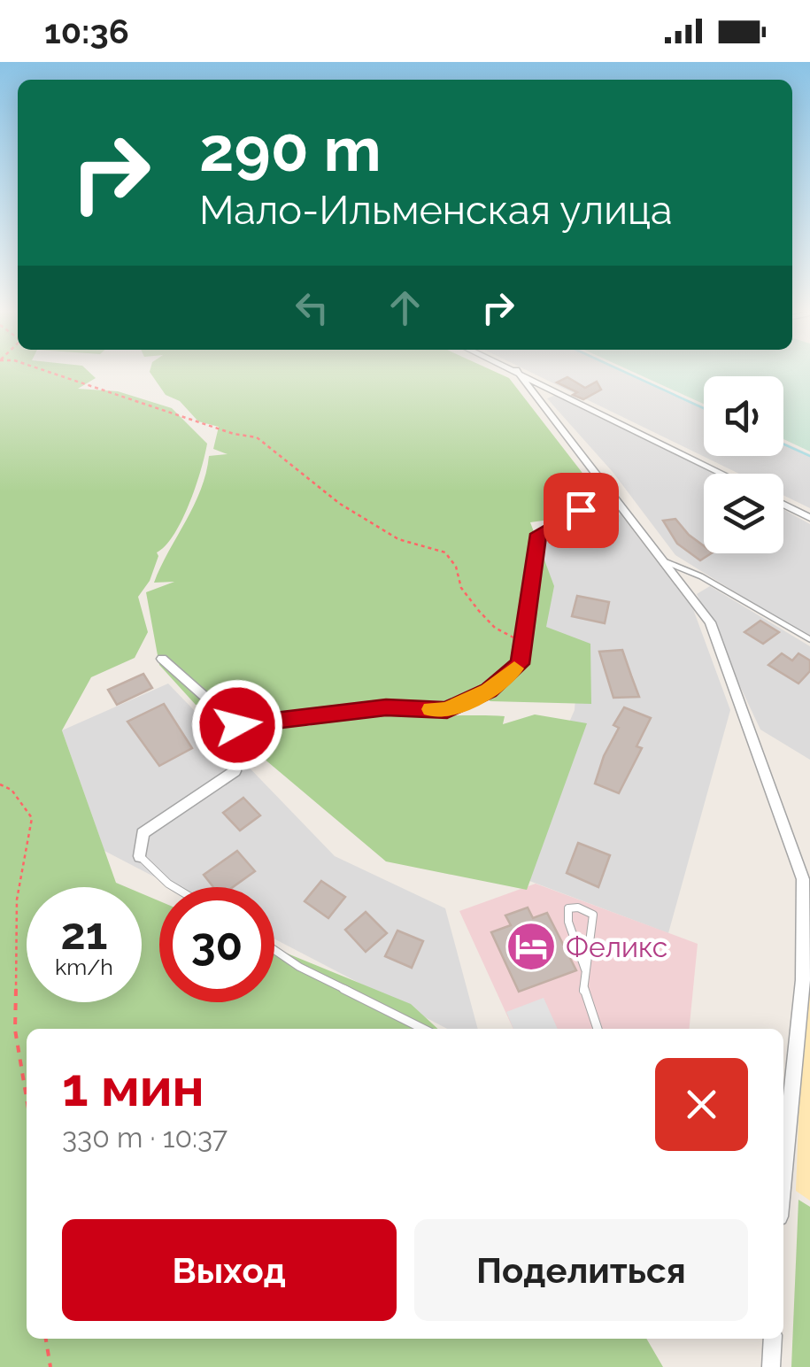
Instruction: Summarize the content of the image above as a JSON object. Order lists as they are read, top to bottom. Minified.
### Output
{"places":{"hotel":["Феликс"]},"page":{"status":"10:36","turn":["290 m","Мало-Ильменская улица"],"speed":"21 km/h","limit":"30","heading":["1 мин","330 m · 10:37"],"buttons":["Выход","Поделиться"]}}
